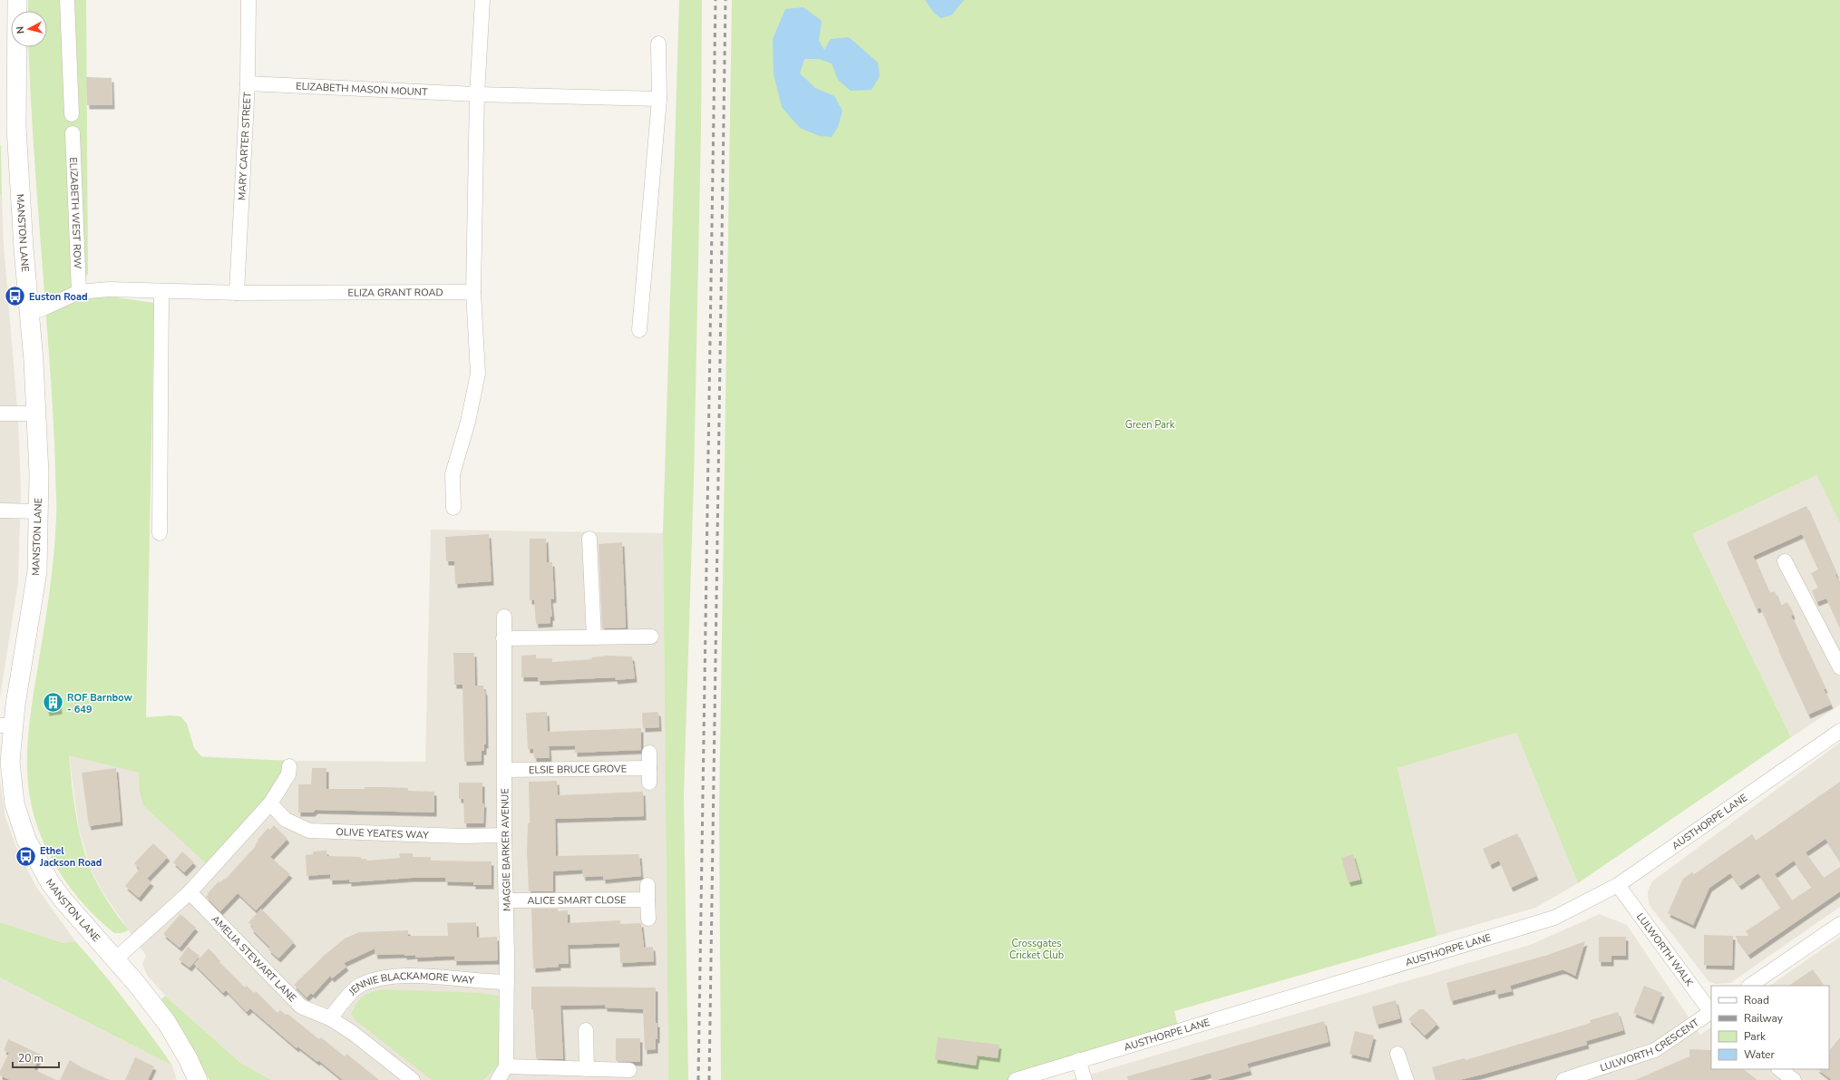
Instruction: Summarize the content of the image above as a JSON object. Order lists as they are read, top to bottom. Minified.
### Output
{"streets":{"street":["ELIZABETH MASON MOUNT","MARY CARTER STREET","ELIZABETH WEST ROW","MANSTON LANE","ELIZA GRANT ROAD","ELSIE BRUCE GROVE","AUSTHORPE LANE","OLIVE YEATES WAY","MAGGIE BARKER AVENUE","ALICE SMART CLOSE","LULWORTH WALK","AMELIA STEWART LANE","JENNIE BLACKAMORE WAY","LULWORTH CRESCENT"]},"crossings":[["ELIZABETH MASON MOUNT","MARY CARTER STREET"],["MARY CARTER STREET","ELIZA GRANT ROAD"],["ELIZABETH WEST ROW","ELIZA GRANT ROAD"],["MANSTON LANE","ELIZA GRANT ROAD"],["ELSIE BRUCE GROVE","MAGGIE BARKER AVENUE"],["AUSTHORPE LANE","LULWORTH WALK"],["OLIVE YEATES WAY","MAGGIE BARKER AVENUE"],["MAGGIE BARKER AVENUE","ALICE SMART CLOSE"],["MAGGIE BARKER AVENUE","JENNIE BLACKAMORE WAY"],["LULWORTH WALK","LULWORTH CRESCENT"],["AMELIA STEWART LANE","JENNIE BLACKAMORE WAY"]],"parks":["Green Park","Crossgates Cricket Club"],"places":{"bus stop":["Euston Road","Ethel Jackson Road"],"building":["ROF Barnbow - 649"]},"legend":["Road","Railway","Park","Water"],"scale_bar":"20 m","north":"left"}
